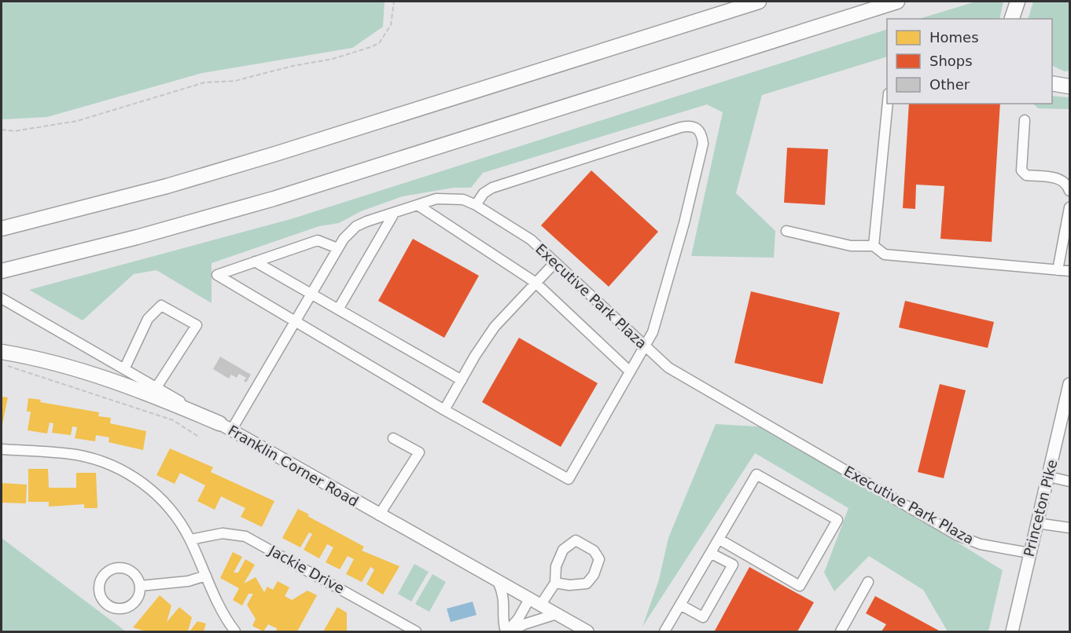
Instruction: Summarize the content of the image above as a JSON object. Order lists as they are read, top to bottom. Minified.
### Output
{"streets":{"main road":["Franklin Corner Road","Princeton Pike"],"street":["Executive Park Plaza","Jackie Drive"]},"crossings":[["Executive Park Plaza","Franklin Corner Road"],["Executive Park Plaza","Princeton Pike"]],"legend":["Homes","Shops","Other"]}
